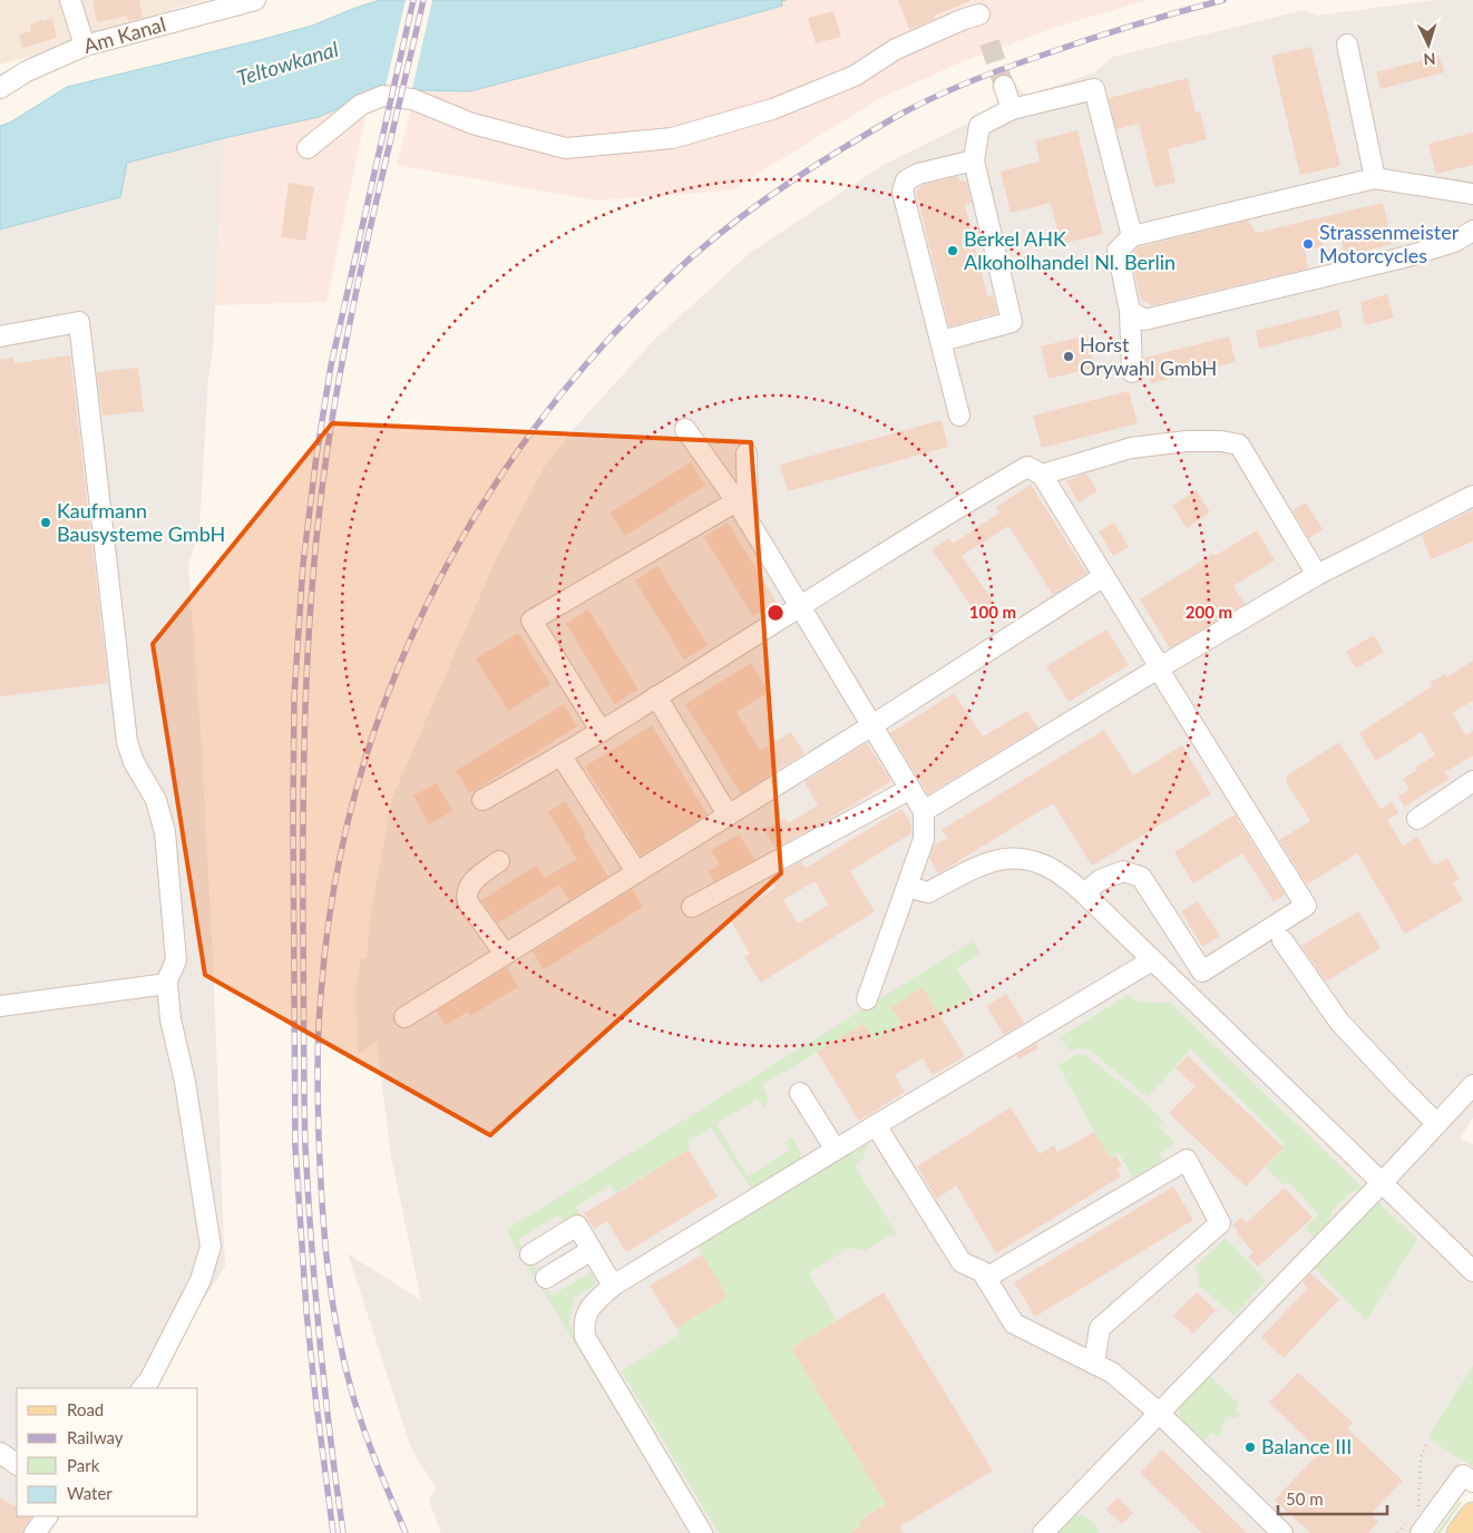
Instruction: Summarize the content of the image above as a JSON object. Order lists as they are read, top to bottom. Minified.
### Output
{"streets":{"street":["Am Kanal"]},"water":["Teltowkanal"],"places":["Strassenmeister Motorcycles","Berkel AHK Alkoholhandel Nl. Berlin","Horst Orywahl GmbH","Kaufmann Bausysteme GmbH","Balance III"],"legend":["Road","Railway","Park","Water"],"scale_bar":"50 m","north":"bottom","rings":["100 m","200 m"]}
